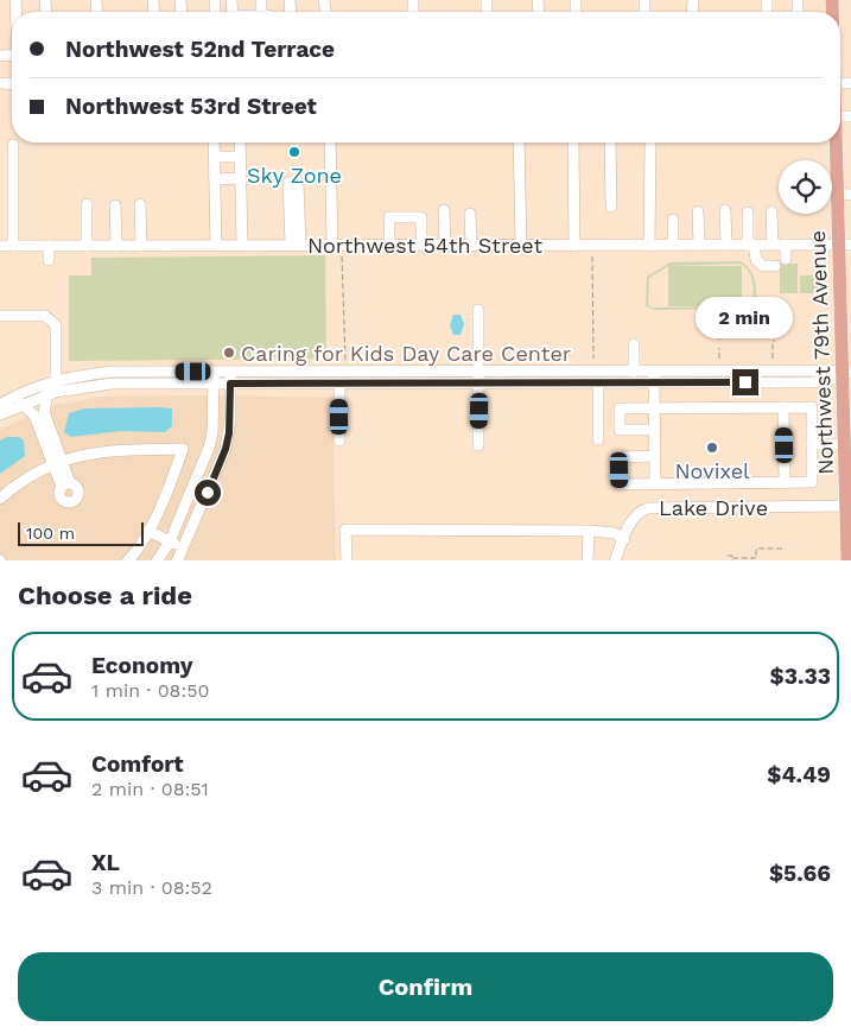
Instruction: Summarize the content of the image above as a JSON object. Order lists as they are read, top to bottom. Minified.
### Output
{"streets":{"main road":["Northwest 79th Avenue"],"street":["Northwest 54th Street","Lake Drive"]},"crossings":[["Northwest 54th Street","Northwest 79th Avenue"],["Northwest 79th Avenue","Lake Drive"]],"places":["Sky Zone","Caring for Kids Day Care Center","Novixel"],"scale_bar":"100 m","page":{"banner":["Northwest 52nd Terrace","Northwest 53rd Street"],"bubble":"2 min","scale":"100 m","heading":"Choose a ride","list":[{"name":"Economy","note":"1 min · 08:50","value":"$3.33"},{"name":"Comfort","note":"2 min · 08:51","value":"$4.49"},{"name":"XL","note":"3 min · 08:52","value":"$5.66"}],"buttons":"Confirm"}}
